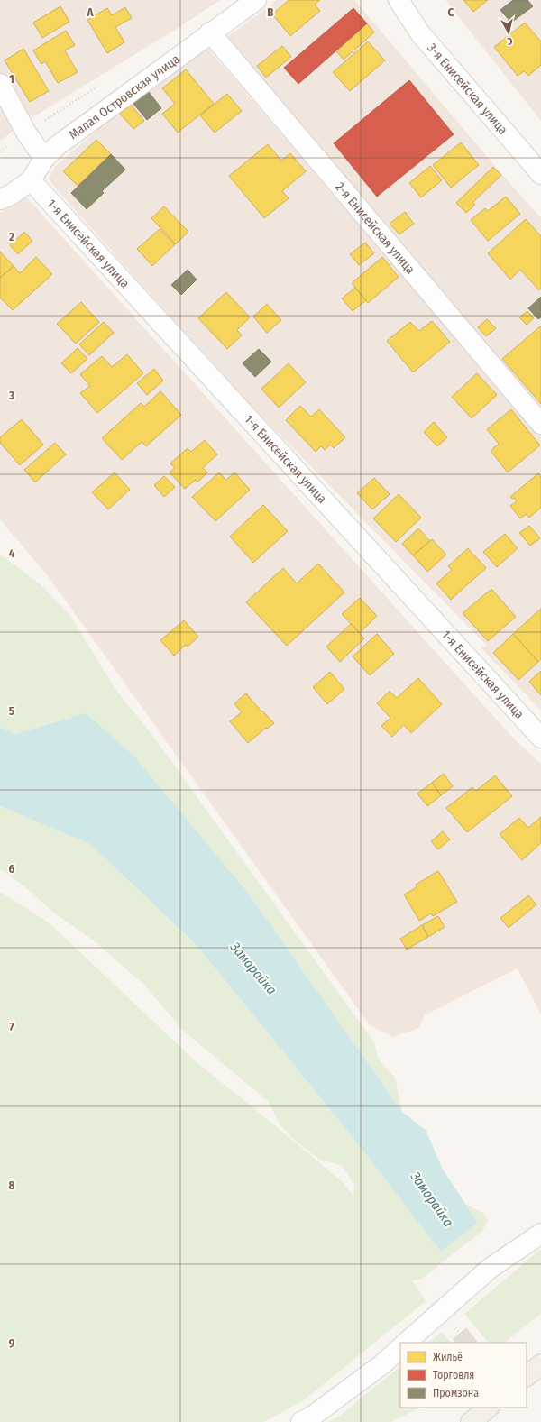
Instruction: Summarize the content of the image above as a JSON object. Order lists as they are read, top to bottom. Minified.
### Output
{"streets":{"street":["3-я Енисейская улица","Малая Островская улица","2-я Енисейская улица","1-я Енисейская улица"]},"crossings":[["Малая Островская улица","2-я Енисейская улица"],["Малая Островская улица","1-я Енисейская улица"]],"water":["Замарайка"],"legend":["Жильё","Торговля","Промзона"],"north":"bottom","grid":{"columns":["A","B","C"],"rows":["1","2","3","4","5","6","7","8","9"]}}
